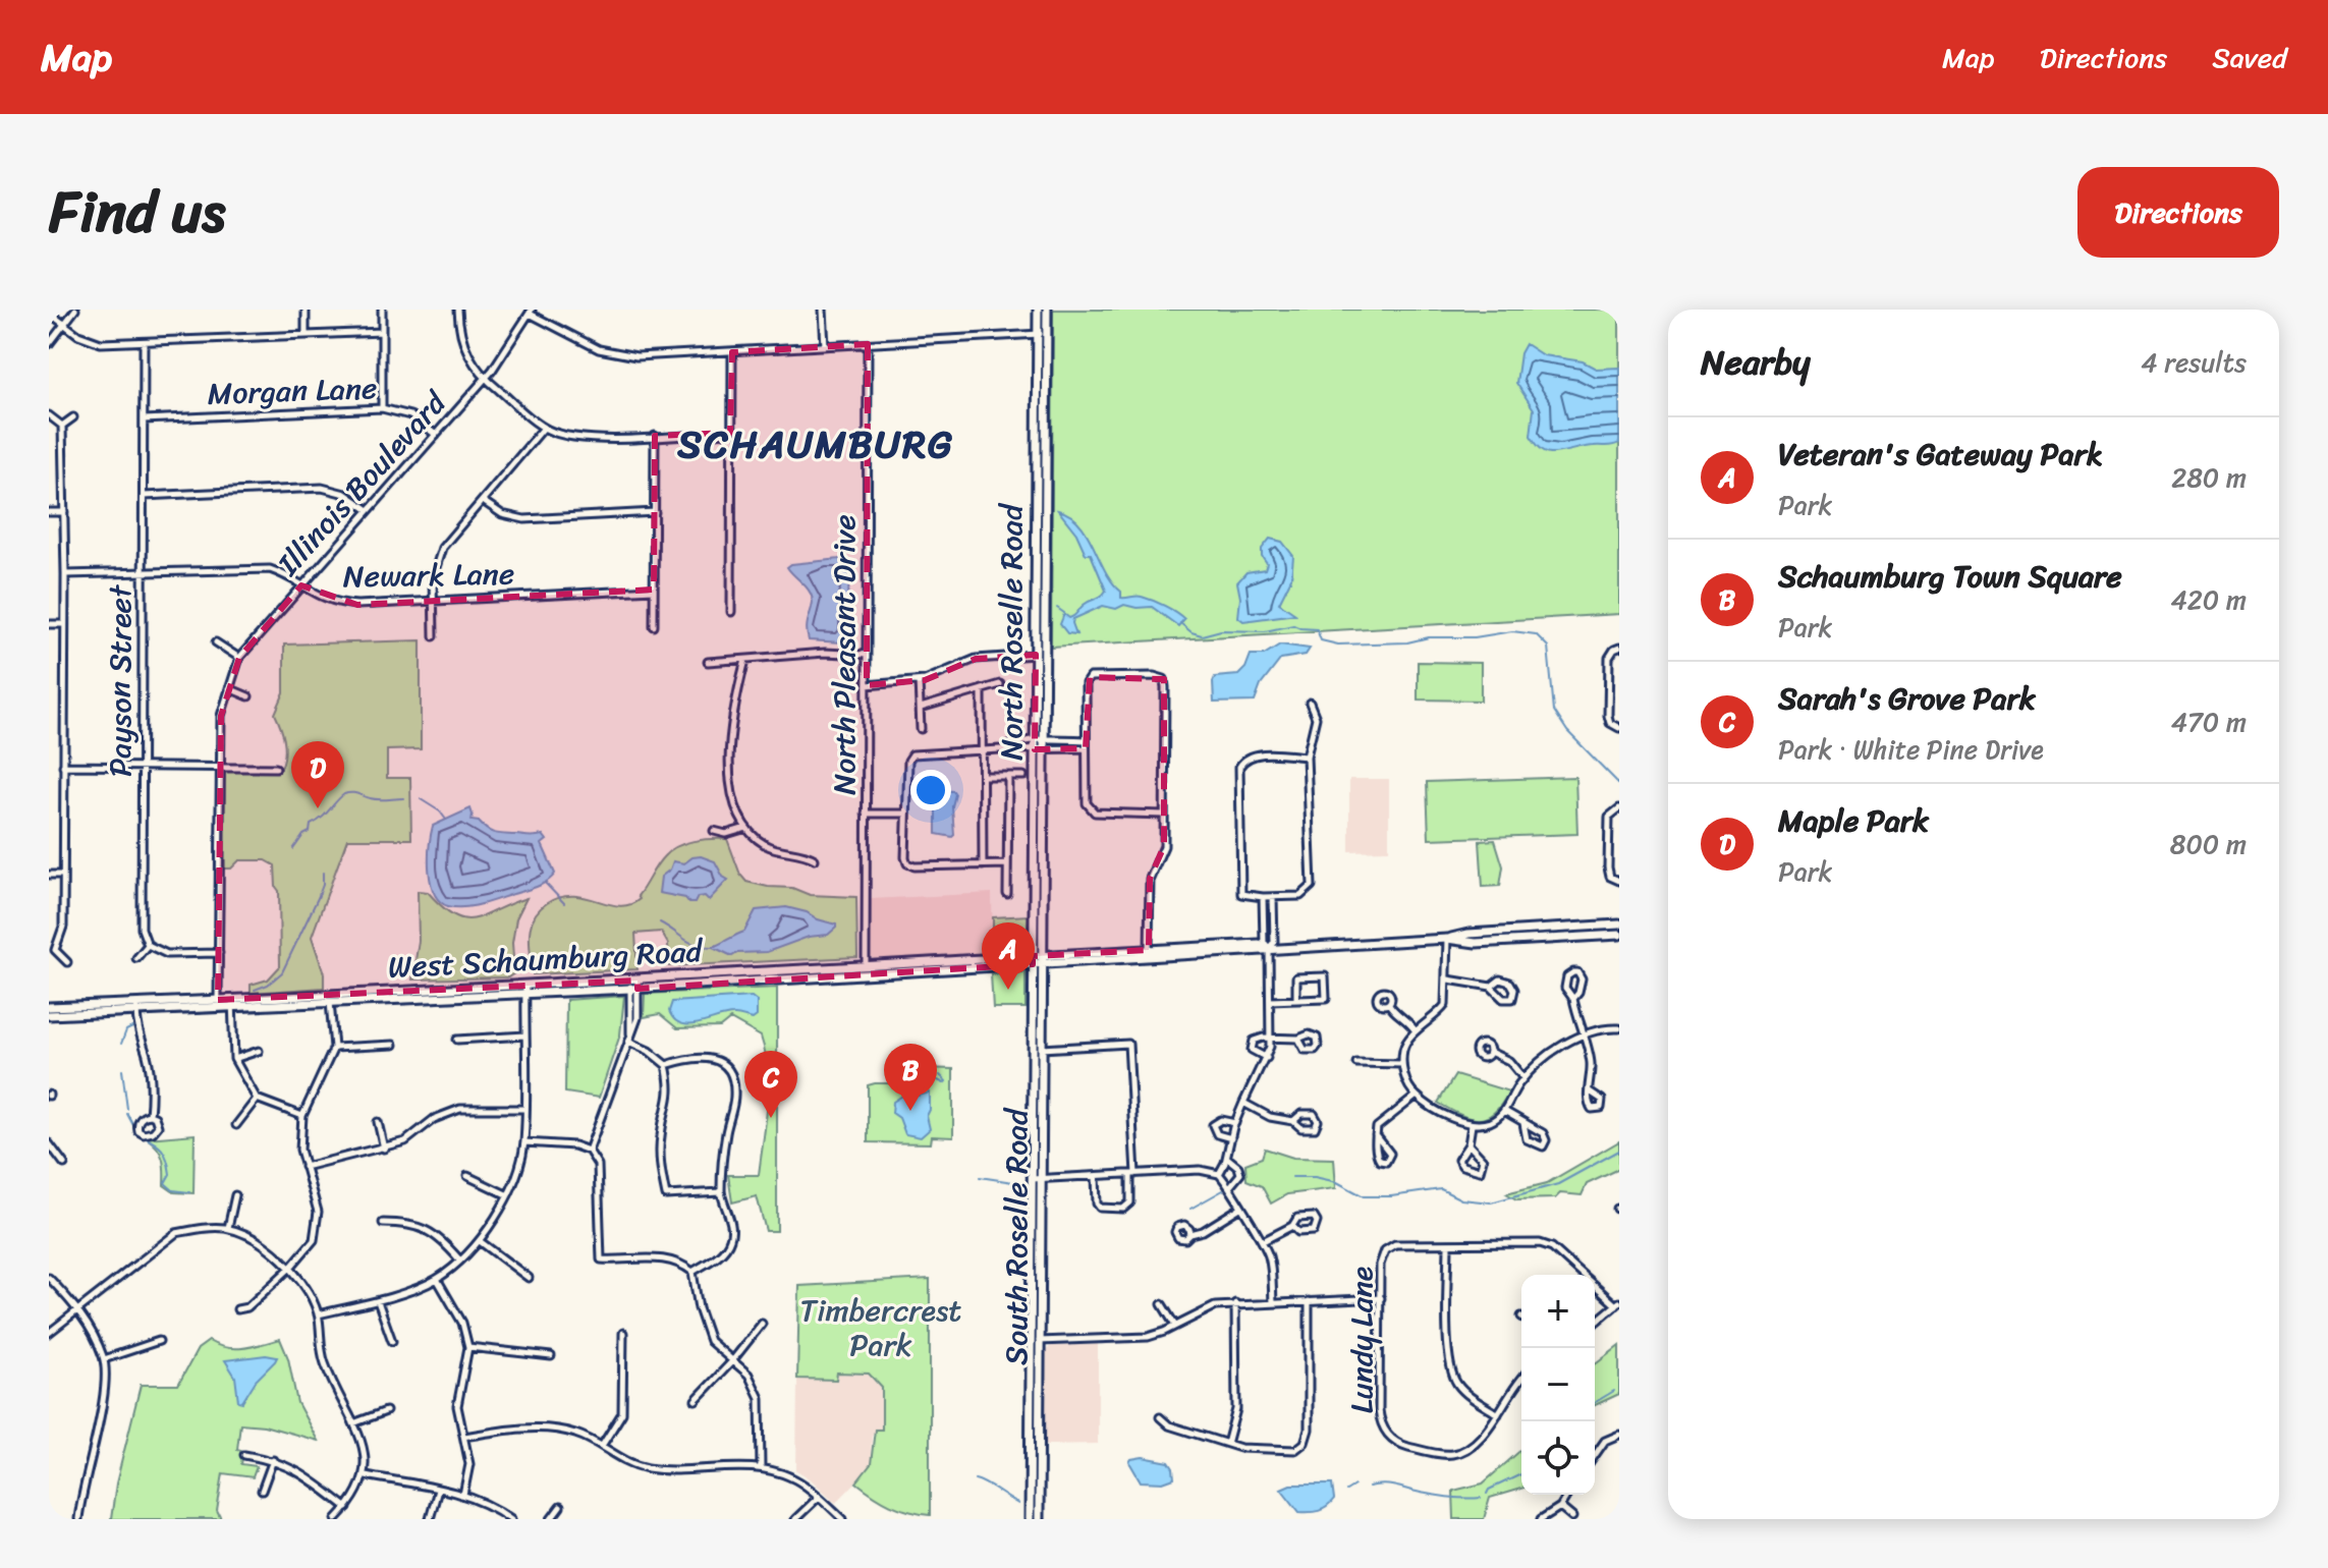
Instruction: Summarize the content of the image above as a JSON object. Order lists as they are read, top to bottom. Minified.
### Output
{"streets":{"main road":["North Roselle Road","West Schaumburg Road","South Roselle Road"],"street":["Morgan Lane","Illinois Boulevard","Newark Lane","North Pleasant Drive","Payson Street","Lundy Lane"]},"crossings":[["Morgan Lane","Illinois Boulevard"],["Morgan Lane","Payson Street"],["Illinois Boulevard","Newark Lane"],["Illinois Boulevard","West Schaumburg Road"],["Newark Lane","Payson Street"],["North Roselle Road","West Schaumburg Road"],["North Roselle Road","South Roselle Road"],["North Pleasant Drive","West Schaumburg Road"],["West Schaumburg Road","South Roselle Road"]],"districts":["SCHAUMBURG"],"parks":["Timbercrest Park"],"page":{"header":"Map","nav":["Map","Directions","Saved"],"title":"Find us","buttons":"Directions","heading":["Nearby","4 results"],"list":[{"mark":"A","name":"Veteran's Gateway Park","note":"Park","value":"280 m"},{"mark":"B","name":"Schaumburg Town Square","note":"Park","value":"420 m"},{"mark":"C","name":"Sarah's Grove Park","note":"Park · White Pine Drive","value":"470 m"},{"mark":"D","name":"Maple Park","note":"Park","value":"800 m"}],"pins":["D","A","B","C"],"map_buttons":["+","−"]}}
